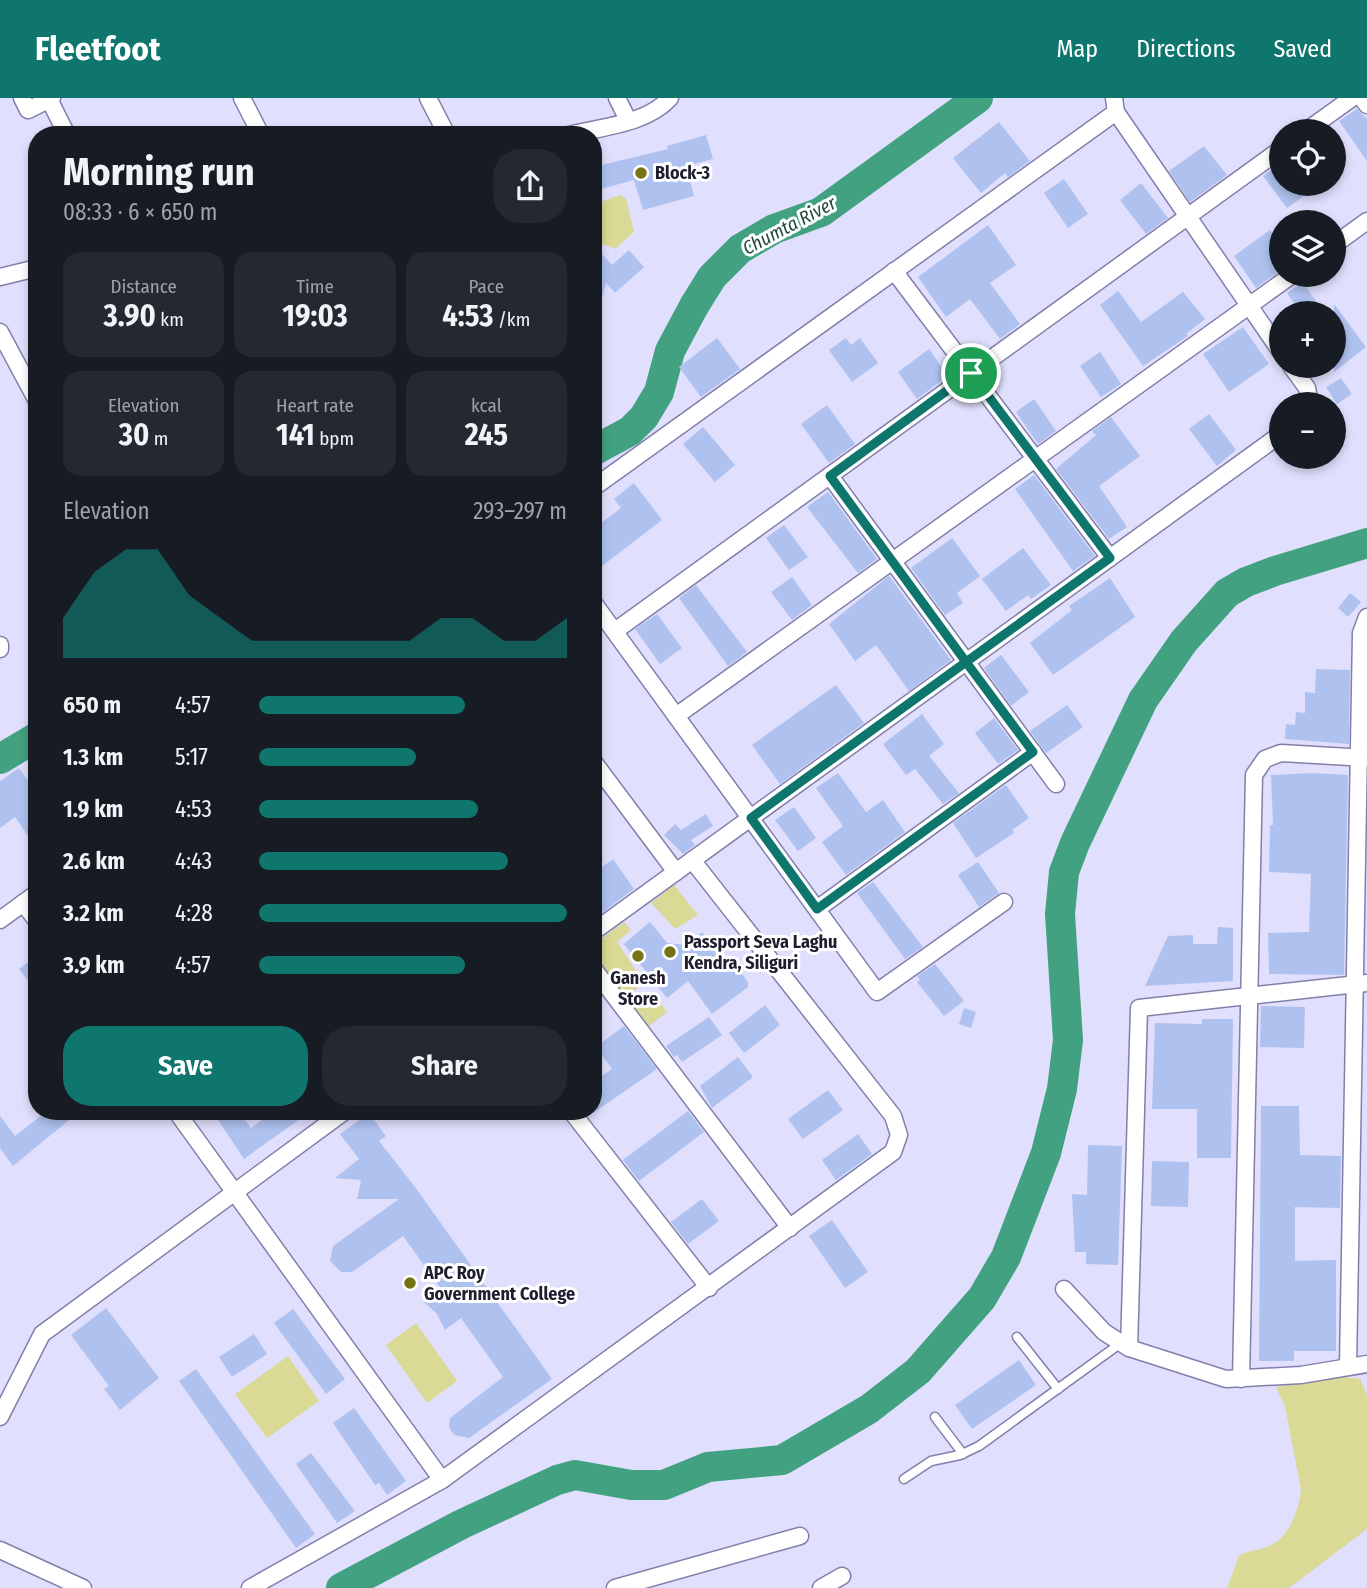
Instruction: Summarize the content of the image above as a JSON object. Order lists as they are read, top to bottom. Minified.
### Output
{"water":["Chumta River"],"places":["Block-3","Passport Seva Laghu Kendra, Siliguri","Ganesh Store","APC Roy Government College"],"page":{"header":"Fleetfoot","nav":["Map","Directions","Saved"],"map_buttons":["+","−"],"heading":["Morning run","08:33 · 6 × 650 m"],"stats":[["Distance","3.90 km"],["Time","19:03"],["Pace","4:53 /km"],["Elevation","30 m"],["Heart rate","141 bpm"],["kcal","245"]],"chart":["Elevation","293–297 m"],"list":[{"name":"650 m","note":"4:57"},{"name":"1.3 km","note":"5:17"},{"name":"1.9 km","note":"4:53"},{"name":"2.6 km","note":"4:43"},{"name":"3.2 km","note":"4:28"},{"name":"3.9 km","note":"4:57"}],"buttons":["Save","Share"]}}
